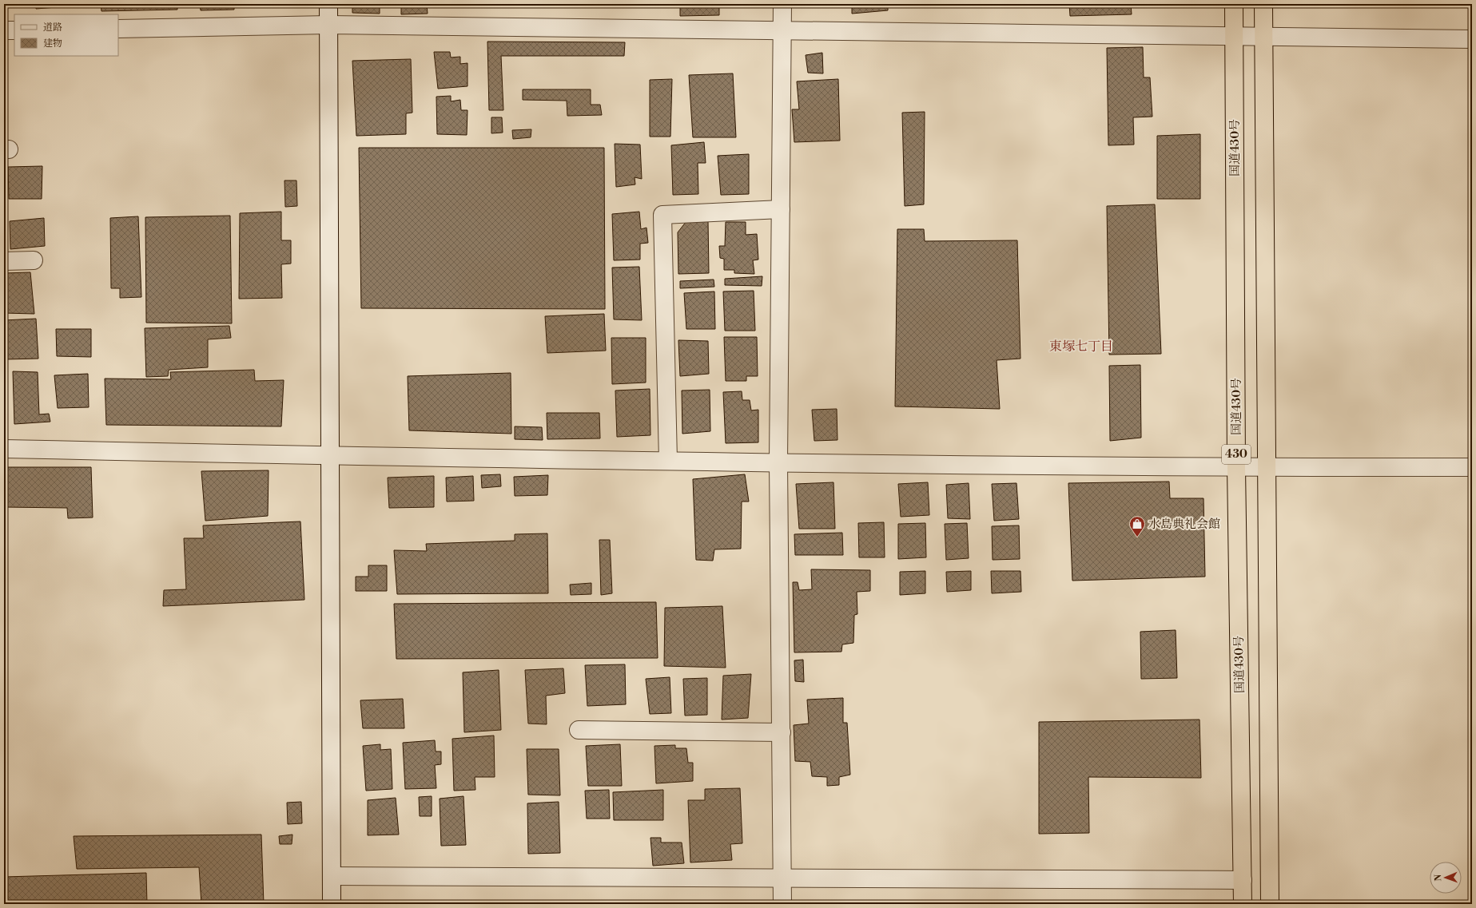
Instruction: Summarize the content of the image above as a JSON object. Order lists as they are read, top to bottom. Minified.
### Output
{"streets":{"highway":["国道430号","430"]},"districts":["東塚七丁目"],"places":{"shop":["水島典礼会館"]},"legend":["道路","建物"],"north":"left"}
